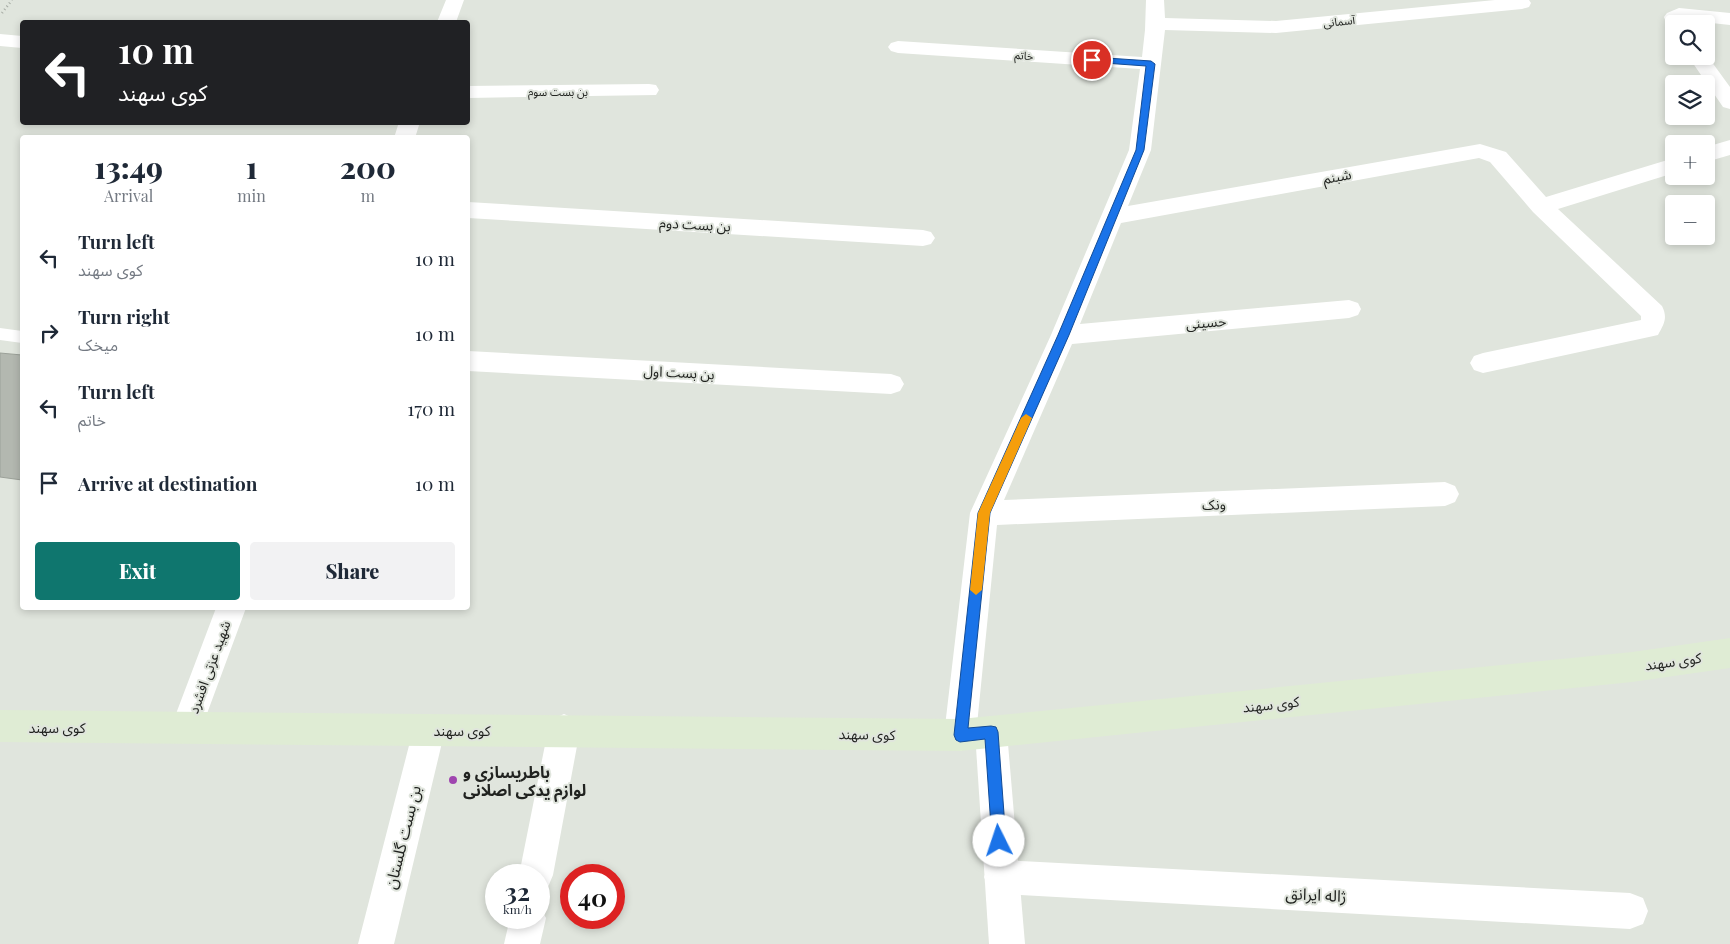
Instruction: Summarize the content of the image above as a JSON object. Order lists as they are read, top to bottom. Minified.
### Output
{"streets":{"main road":["کوی سهند"],"street":["آسمانی","خاتم","بن بست سوم","شبنم","بن بست دوم","حسینی","بن بست اول","ونک","شهید عزتی افشرد","بن بست گلستان","ژاله ایرانق"]},"crossings":[["کوی سهند","شهید عزتی افشرد"],["کوی سهند","بن بست گلستان"]],"places":["باطریسازی و لوازم یدکی اصلانی"],"page":{"map_buttons":["+","−"],"turn":["10 m","کوی سهند"],"eta":["13:49","Arrival","1","min","200","m"],"list":[{"name":"Turn left","note":"کوی سهند","value":"10 m"},{"name":"Turn right","note":"میخک","value":"10 m"},{"name":"Turn left","note":"خاتم","value":"170 m"},{"name":"Arrive at destination","value":"10 m"}],"buttons":["Exit","Share"],"speed":"32 km/h","limit":"40"}}
